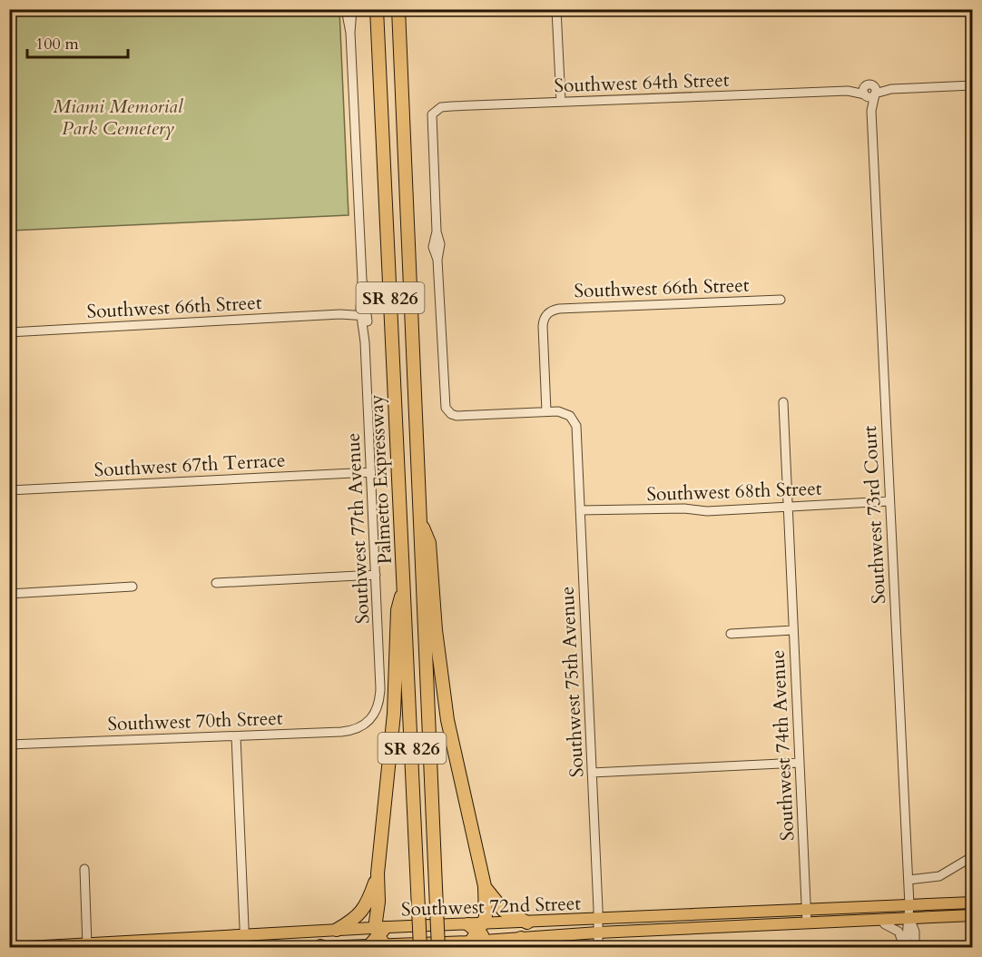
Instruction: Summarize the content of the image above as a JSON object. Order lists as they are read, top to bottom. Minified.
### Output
{"streets":{"highway":["SR 826","Palmetto Expressway"],"main road":["Southwest 72nd Street"],"street":["Southwest 64th Street","Southwest 66th Street","Southwest 67th Terrace","Southwest 68th Street","Southwest 73rd Court","Southwest 77th Avenue","Southwest 75th Avenue","Southwest 70th Street","Southwest 74th Avenue"]},"crossings":[["Southwest 64th Street","Southwest 66th Street"],["Southwest 64th Street","Southwest 73rd Court"],["Southwest 64th Street","Southwest 75th Avenue"],["Southwest 66th Street","Southwest 77th Avenue"],["Southwest 66th Street","Southwest 75th Avenue"],["Southwest 67th Terrace","Southwest 77th Avenue"],["Southwest 68th Street","Southwest 73rd Court"],["Southwest 68th Street","Southwest 75th Avenue"],["Southwest 73rd Court","Southwest 72nd Street"],["Southwest 77th Avenue","Southwest 70th Street"],["Southwest 75th Avenue","Southwest 72nd Street"],["Southwest 74th Avenue","Southwest 72nd Street"]],"parks":["Miami Memorial Park Cemetery"],"scale_bar":"100 m"}
